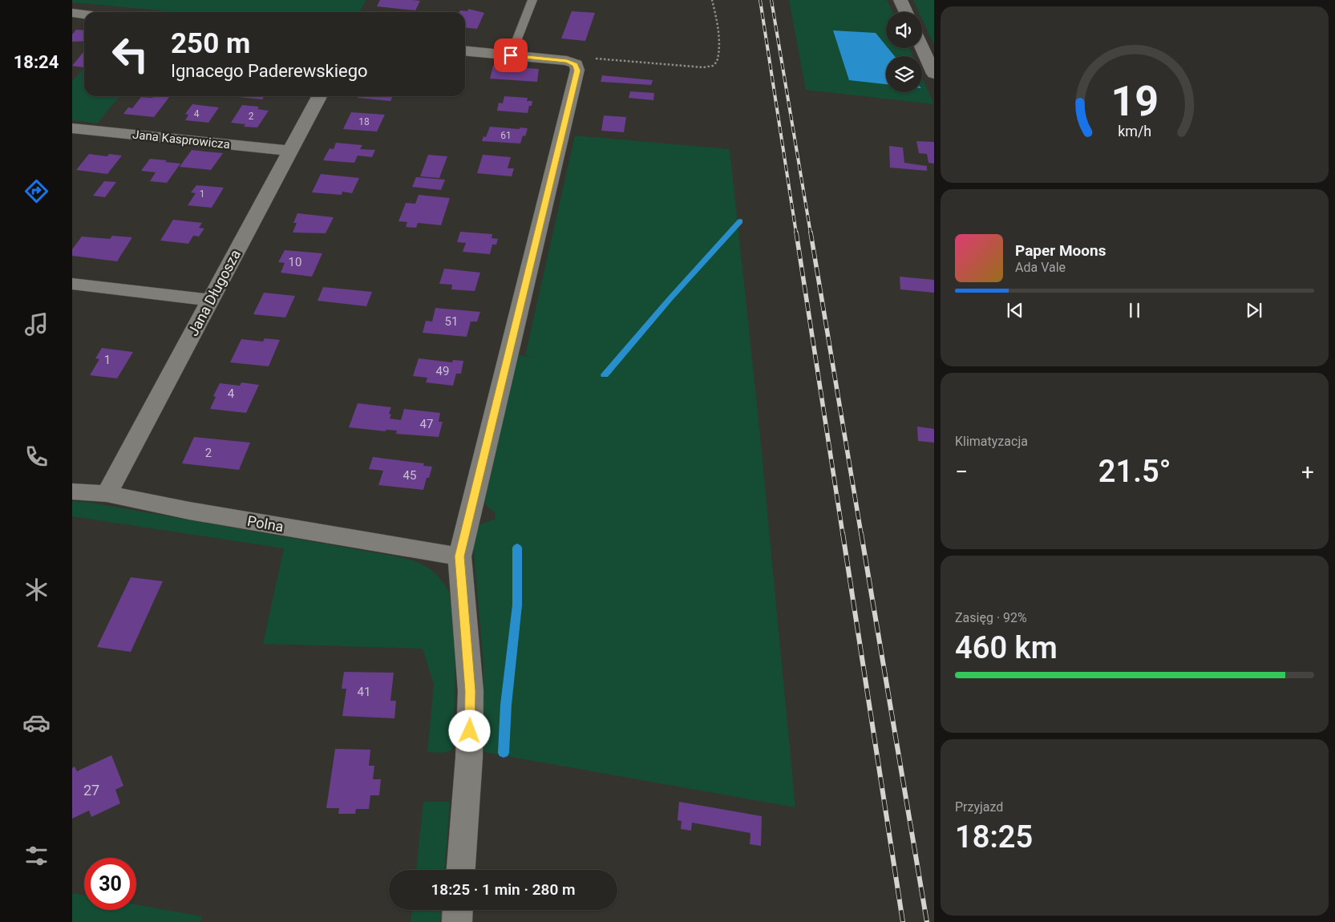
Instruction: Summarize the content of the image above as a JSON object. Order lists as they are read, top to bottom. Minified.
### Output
{"streets":{"street":["Jana Kasprowicza","Jana Długosza","Polna"]},"crossings":[["Jana Kasprowicza","Jana Długosza"],["Jana Długosza","Polna"]],"house_numbers":["4","2","18","61","1","10","51","1","49","4","47","2","45","41","27"],"page":{"tabs":"18:24","turn":["250 m","Ignacego Paderewskiego"],"song":["Paper Moons","Ada Vale"],"tile":["Klimatyzacja",["Zasięg · 92%","460 km"],["Przyjazd","18:25"]],"heat":["−","21.5°","+"],"limit":"30","trip":"18:25 · 1 min · 280 m","gauge":["19","km/h"]}}
